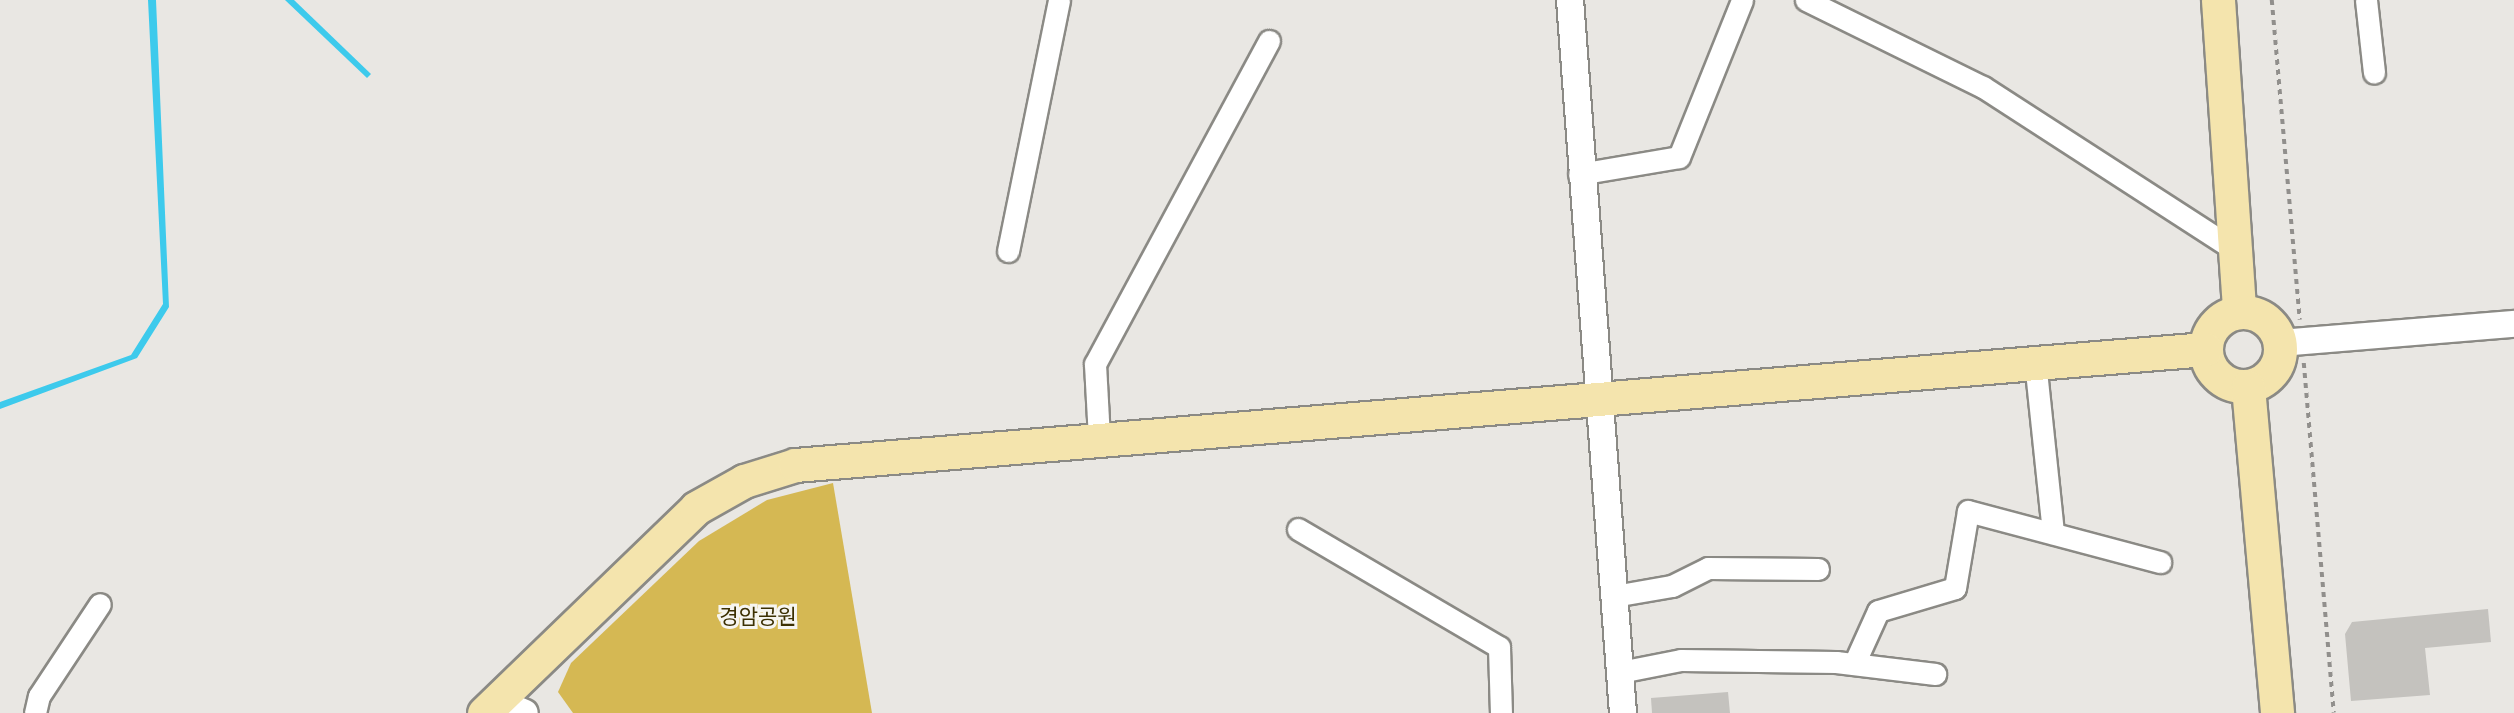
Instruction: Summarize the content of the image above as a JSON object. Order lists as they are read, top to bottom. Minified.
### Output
{"parks":["경암공원"]}
